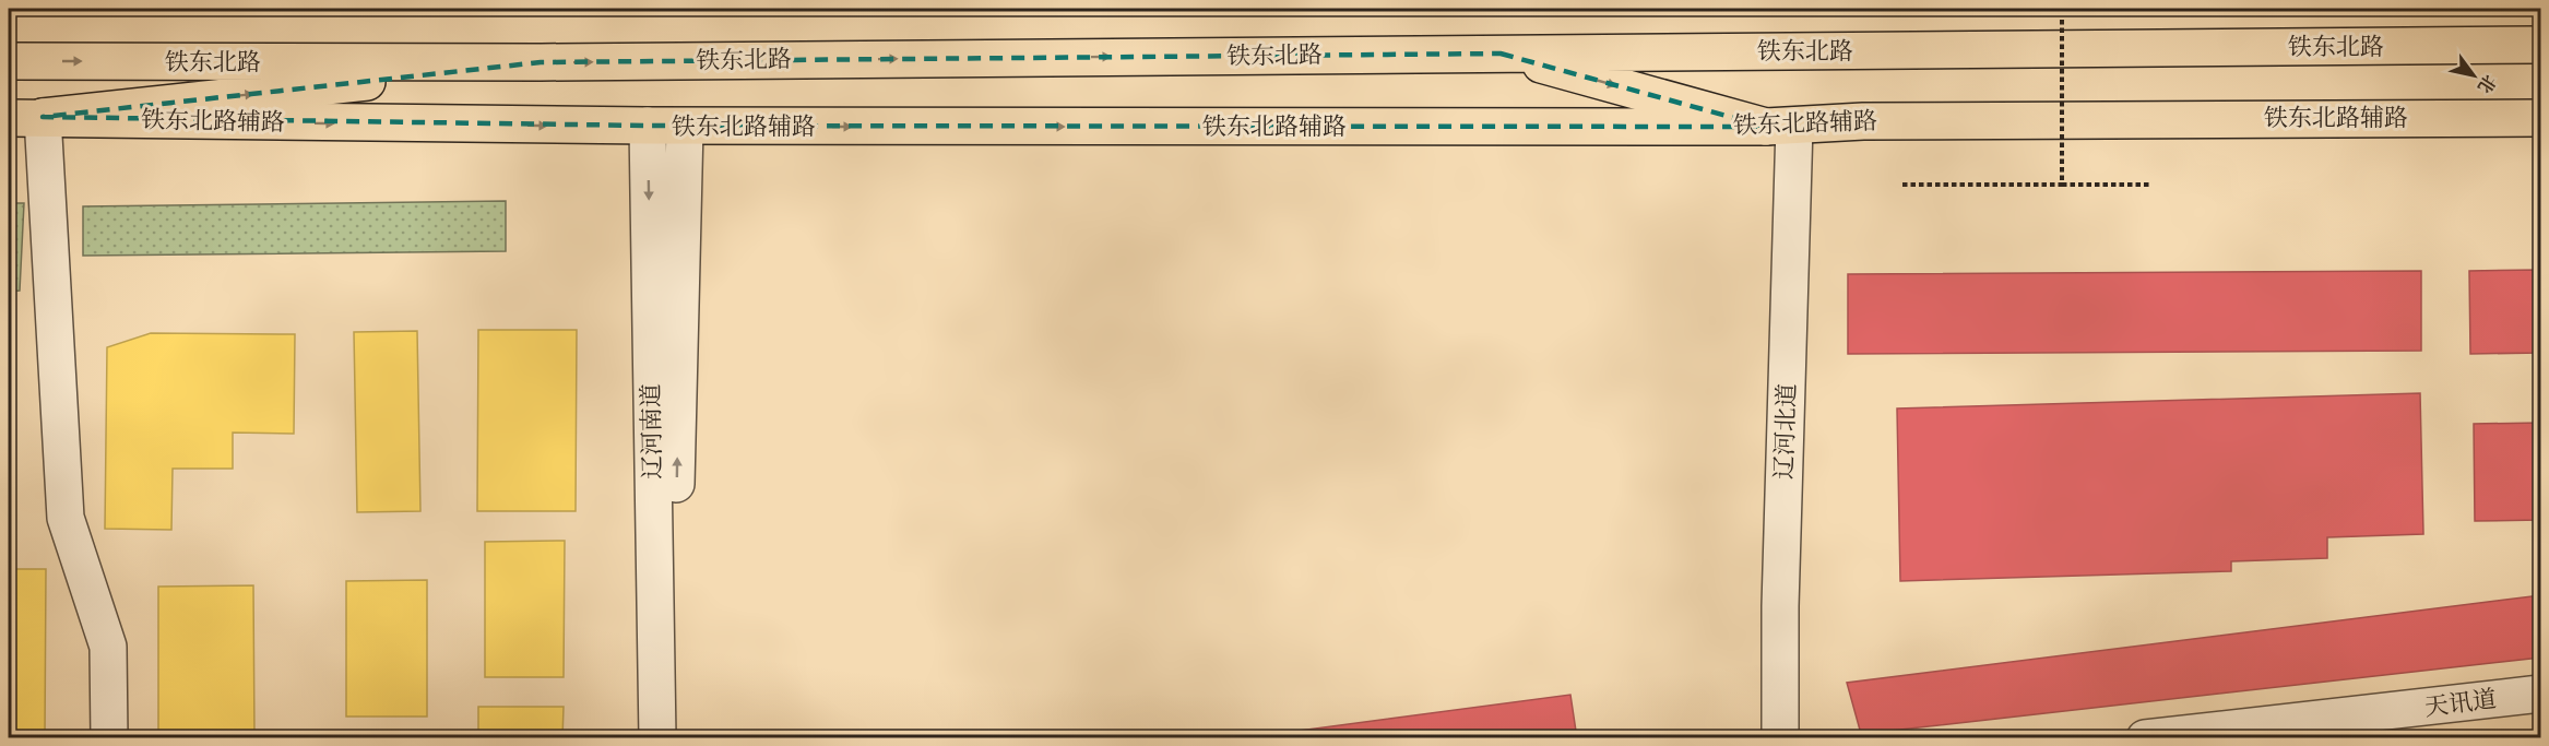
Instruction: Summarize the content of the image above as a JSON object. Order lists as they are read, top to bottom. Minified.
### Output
{"streets":{"main road":["铁东北路","铁东北路辅路"],"street":["辽河南道","辽河北道","天讯道"]},"crossings":[["铁东北路辅路","辽河南道"],["铁东北路辅路","辽河北道"]],"north":"bottom right"}
